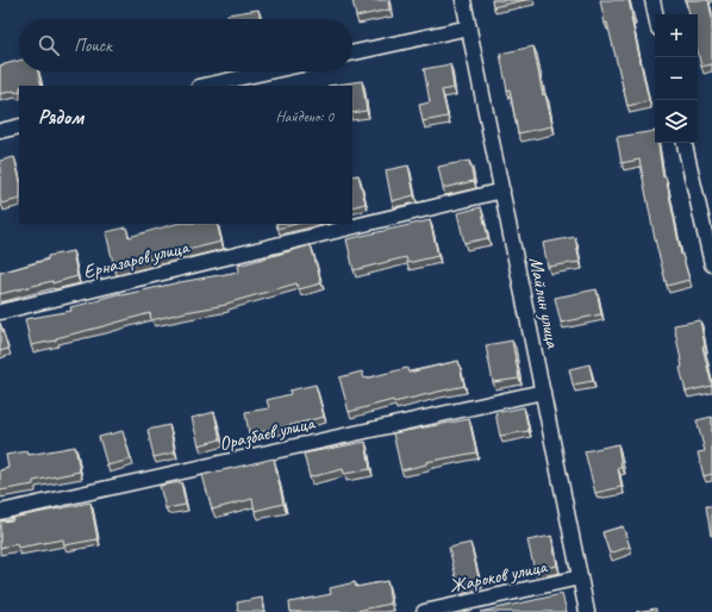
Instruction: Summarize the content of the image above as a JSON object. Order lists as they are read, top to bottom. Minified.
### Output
{"streets":{"street":["Ерназаров улица","Майлин улица","Оразбаев улица","Жароков улица"]},"crossings":[["Ерназаров улица","Майлин улица"],["Майлин улица","Оразбаев улица"],["Майлин улица","Жароков улица"]],"page":{"map_buttons":["+","−"],"search":"Поиск","heading":["Рядом","Найдено: 0"]}}
